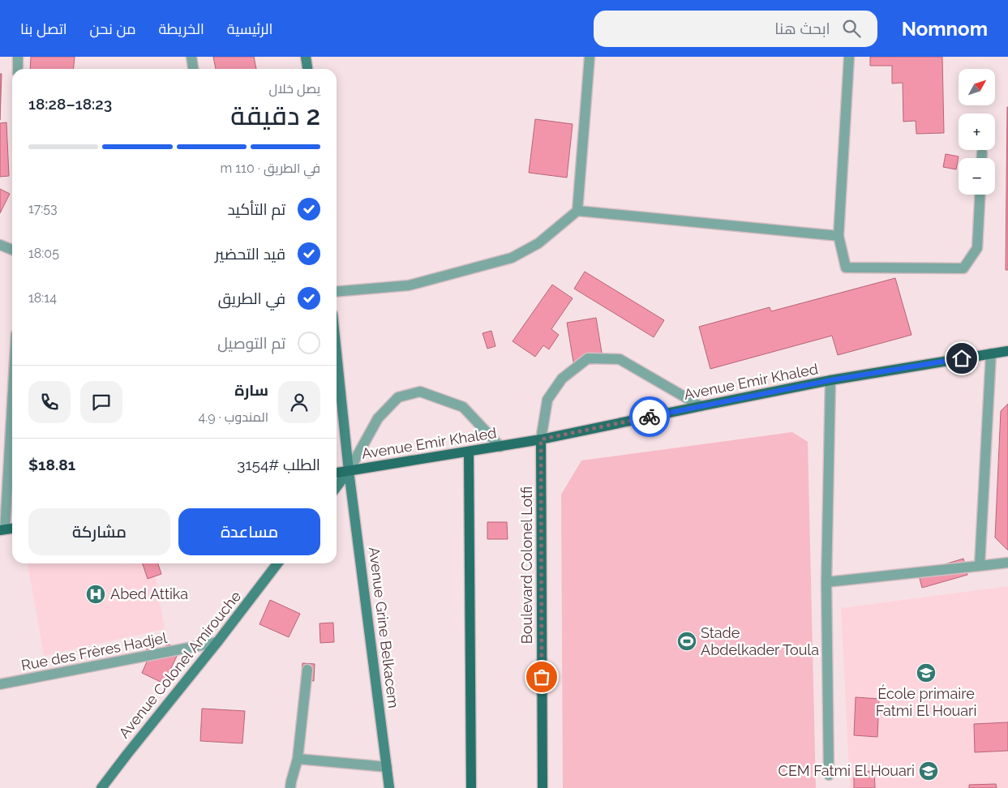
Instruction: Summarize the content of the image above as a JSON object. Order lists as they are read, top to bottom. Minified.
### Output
{"streets":{"main road":["Avenue Emir Khaled","Boulevard Colonel Lotfi","Avenue Grine Belkacem","Avenue Colonel Amirouche"],"street":["Rue des Frères Hadjel"]},"crossings":[["Avenue Emir Khaled","Boulevard Colonel Lotfi"],["Avenue Emir Khaled","Avenue Grine Belkacem"],["Rue des Frères Hadjel","Avenue Colonel Amirouche"]],"places":{"hospital":["Abed Attika"],"sports":["Stade Abdelkader Toula"],"school or university":["École primaire Fatmi El Houari","CEM Fatmi El Houari"]},"north":"top right","page":{"header":"Nomnom","search":"ابحث هنا","nav":["الرئيسية","الخريطة","من نحن","اتصل بنا"],"map_buttons":["+","−"],"heading":["2 دقيقة","يصل خلال","18:23–18:28"],"panel":["سارة","المندوب · 4.9","الطلب #3154","$18.81"],"bar":"في الطريق · 110 m","list":[["تم التأكيد","17:53"],["قيد التحضير","18:05"],["في الطريق","18:14"],"تم التوصيل"],"buttons":["مساعدة","مشاركة"]}}
